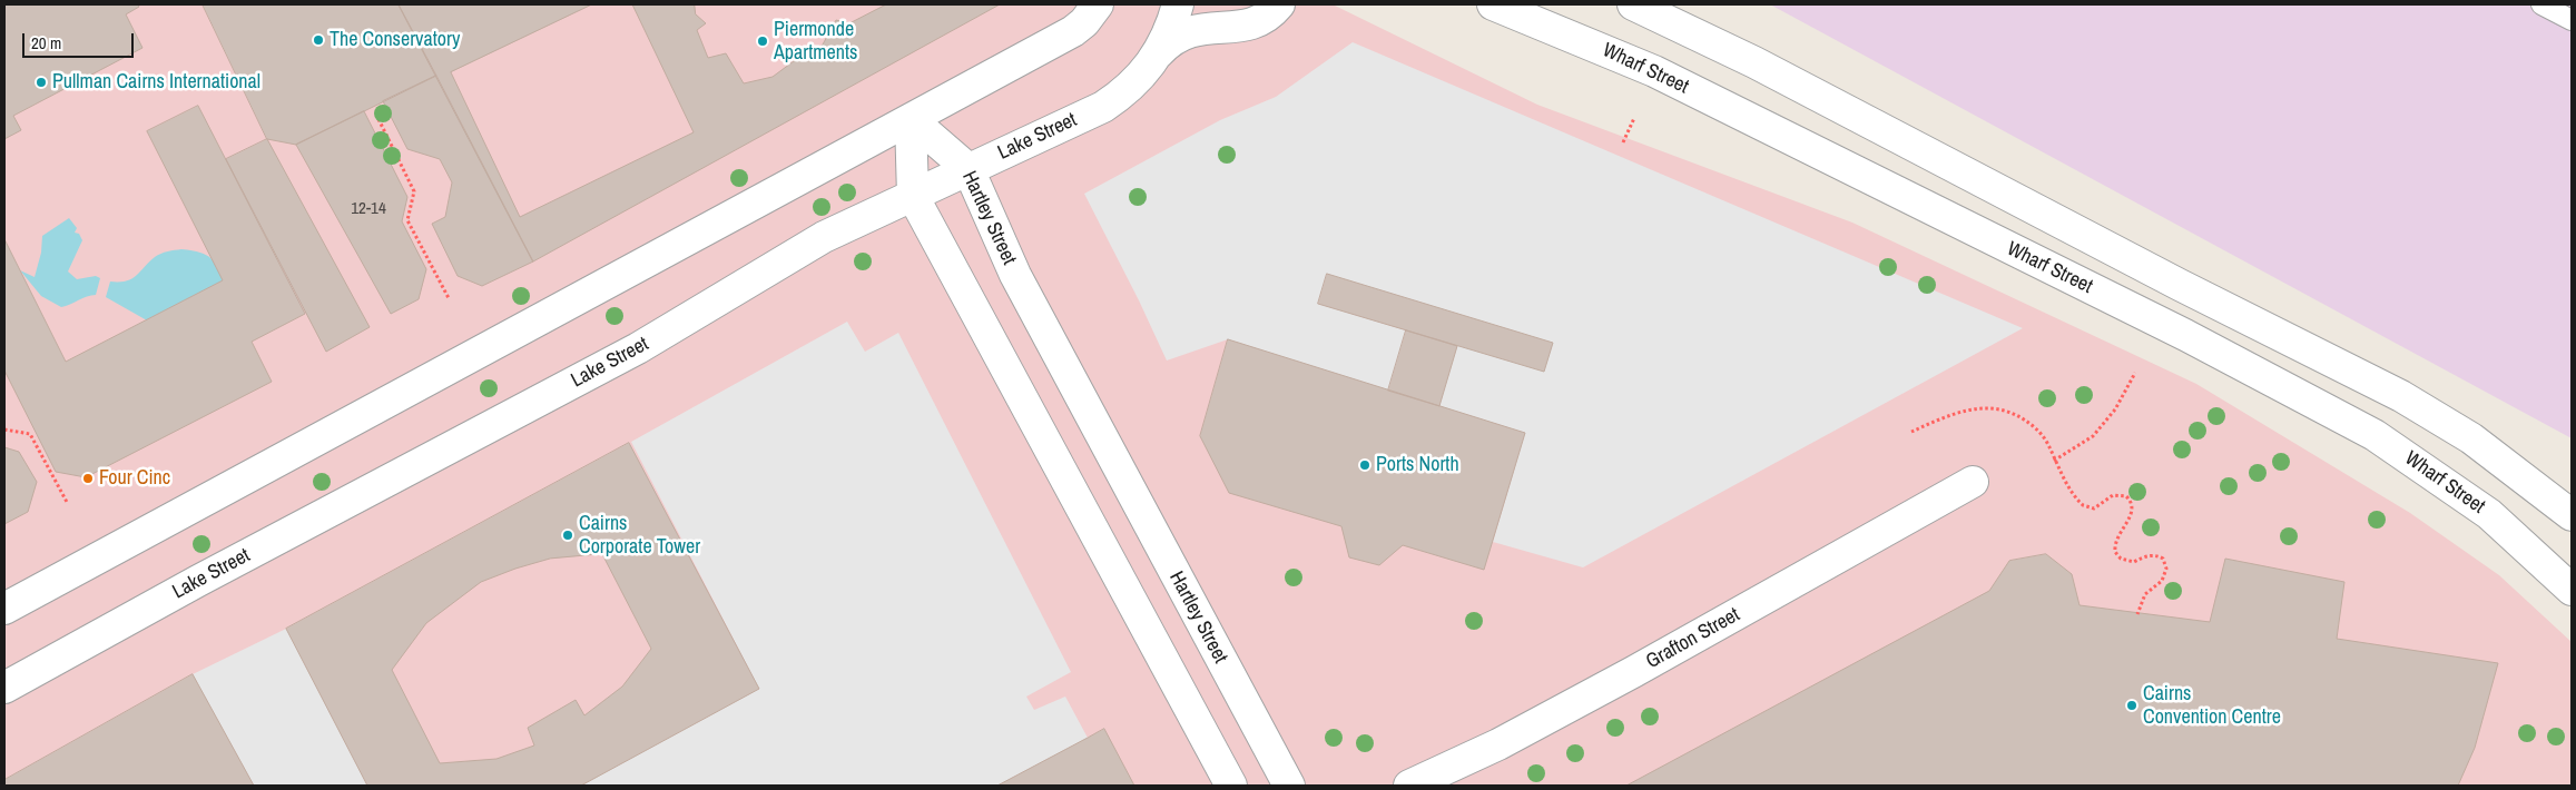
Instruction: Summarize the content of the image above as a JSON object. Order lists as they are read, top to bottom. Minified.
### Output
{"streets":{"street":["Wharf Street","Lake Street","Hartley Street","Grafton Street"]},"crossings":[["Lake Street","Hartley Street"]],"places":["The Conservatory","Piermonde Apartments","Pullman Cairns International","Ports North","Four Cinc","Cairns Corporate Tower","Cairns Convention Centre"],"house_numbers":["12-14"],"scale_bar":"20 m"}
